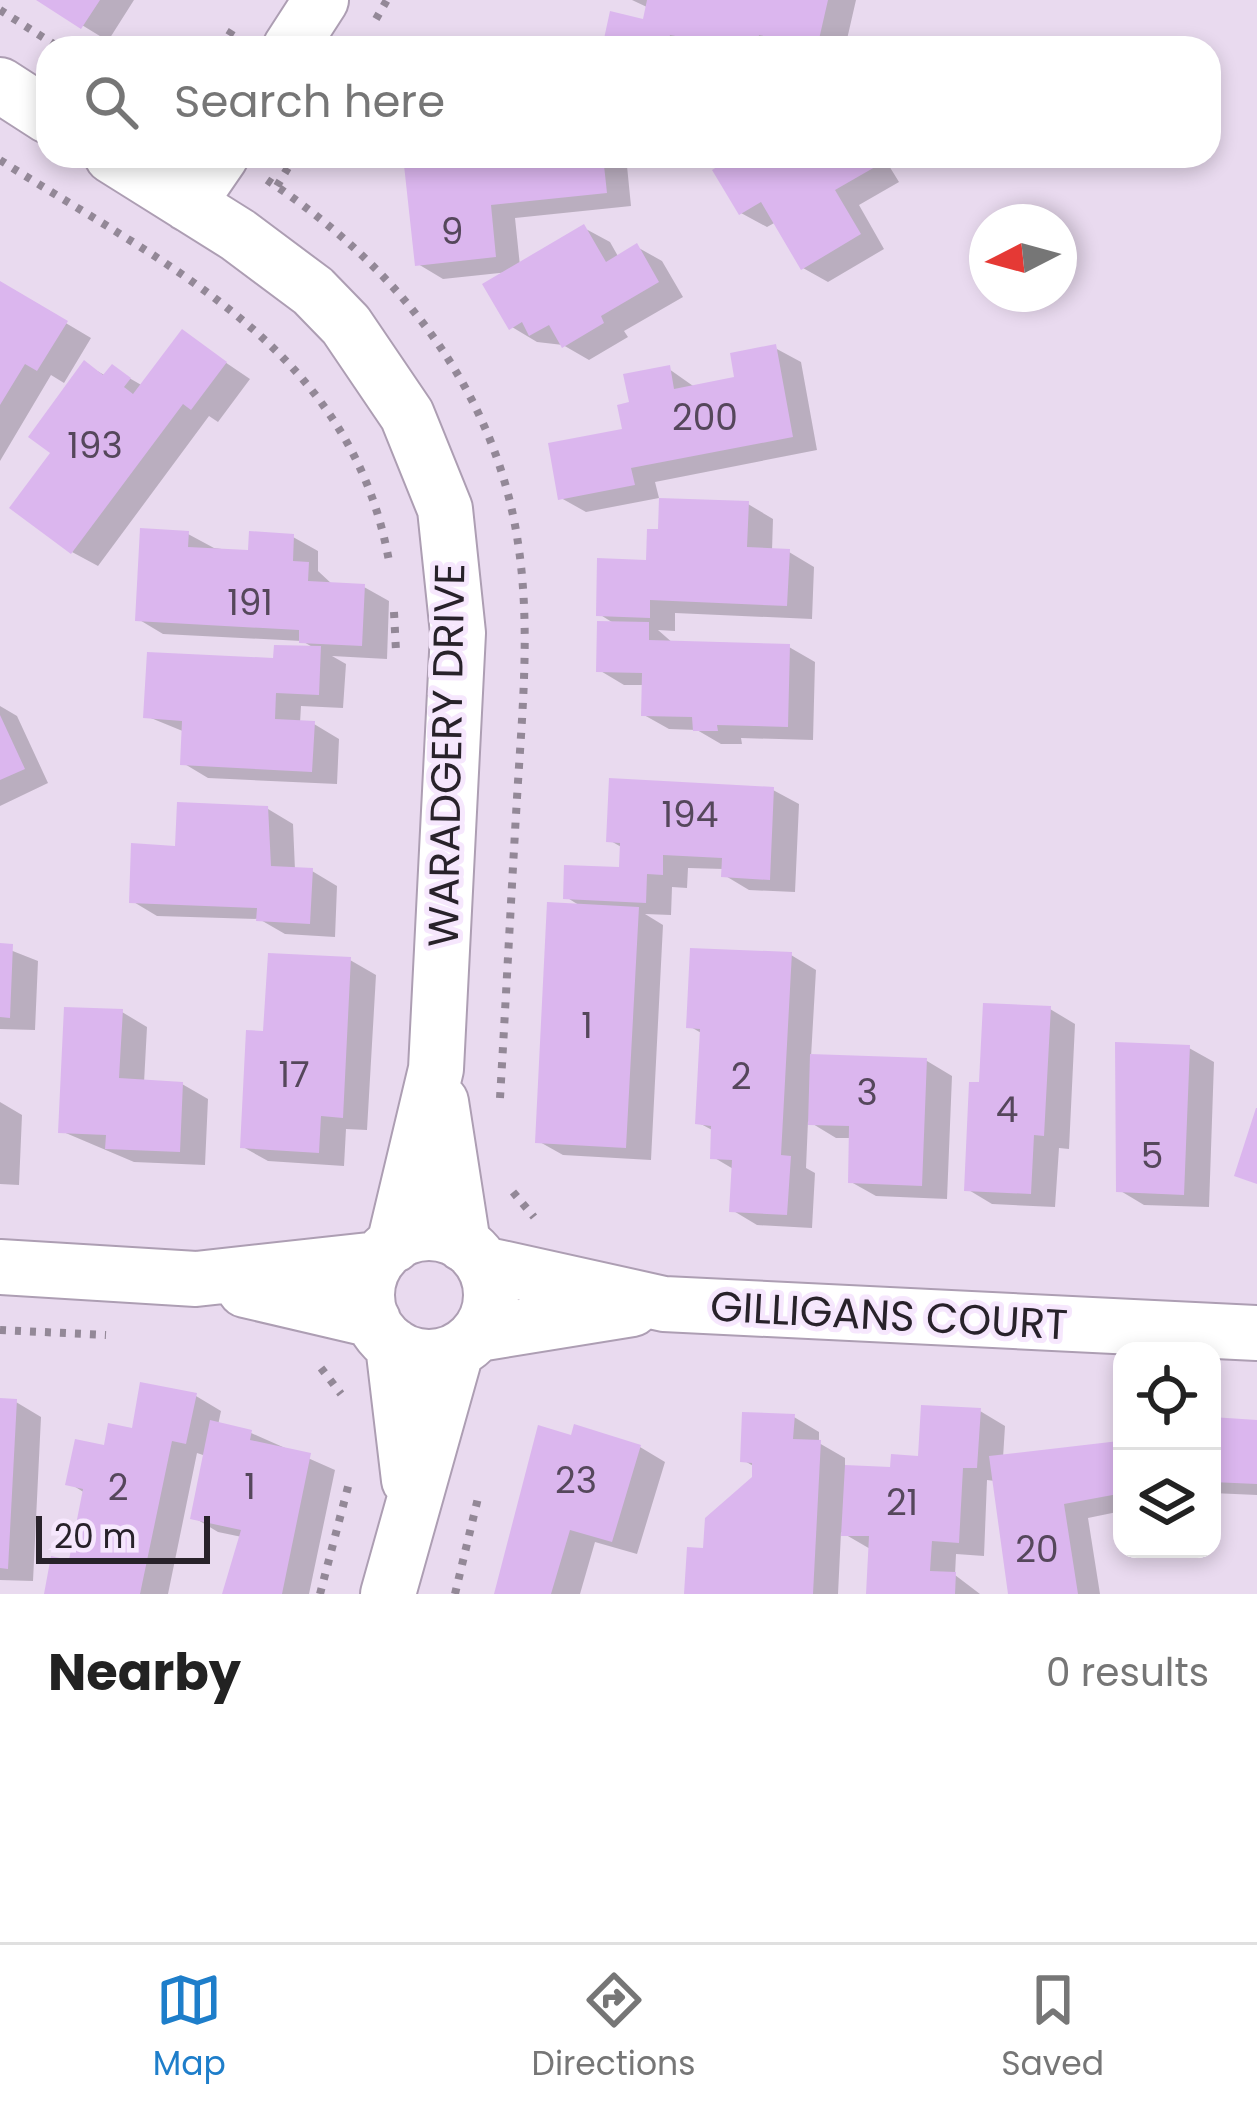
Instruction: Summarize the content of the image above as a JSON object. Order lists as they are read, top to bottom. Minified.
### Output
{"streets":{"street":["WARADGERY DRIVE","GILLIGANS COURT"]},"crossings":[["WARADGERY DRIVE","GILLIGANS COURT"]],"house_numbers":["9","200","193","191","194","1","17","2","3","4","5","23","1","2","21","20"],"scale_bar":"20 m","north":"left","page":{"search":"Search here","scale":"20 m","heading":["Nearby","0 results"],"nav":["Map","Directions","Saved"]}}
